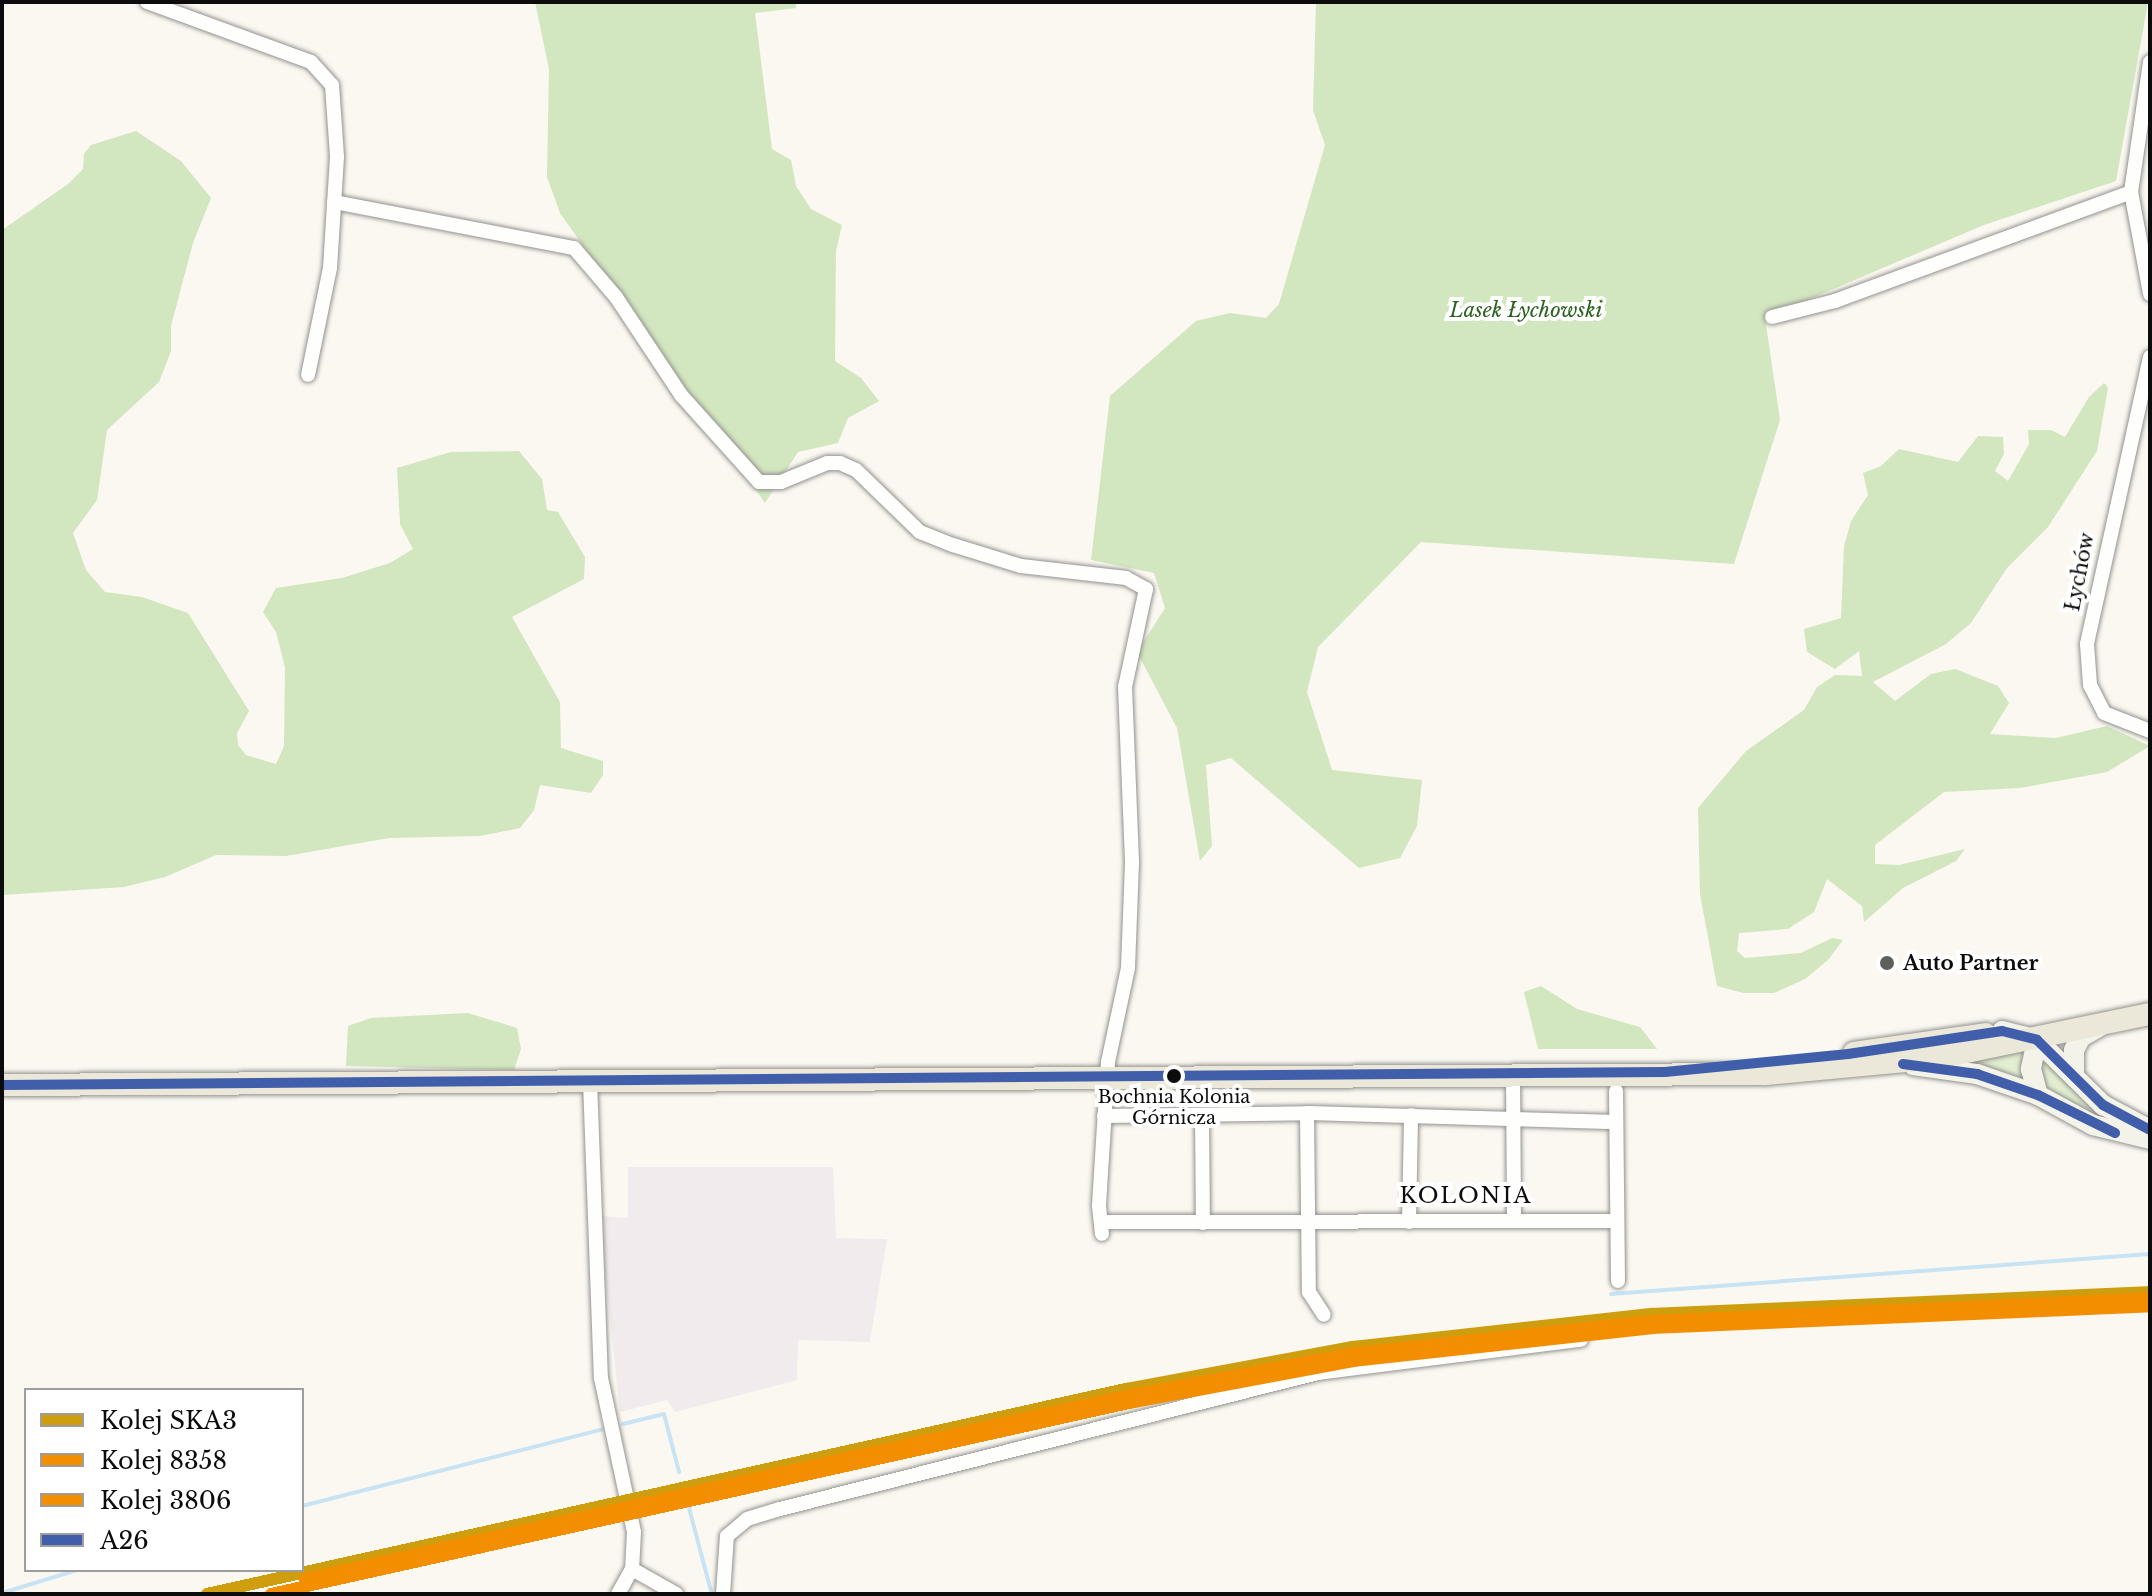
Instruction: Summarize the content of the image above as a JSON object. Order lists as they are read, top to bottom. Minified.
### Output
{"streets":{"street":["Łychów"]},"districts":["KOLONIA"],"parks":["Lasek Łychowski"],"places":["Auto Partner","Bochnia Kolonia Górnicza"],"lines":["transit line A26","rail line SKA3","rail line 8358","rail line 3806"],"legend":["Kolej SKA3","Kolej 8358","Kolej 3806","A26"]}
